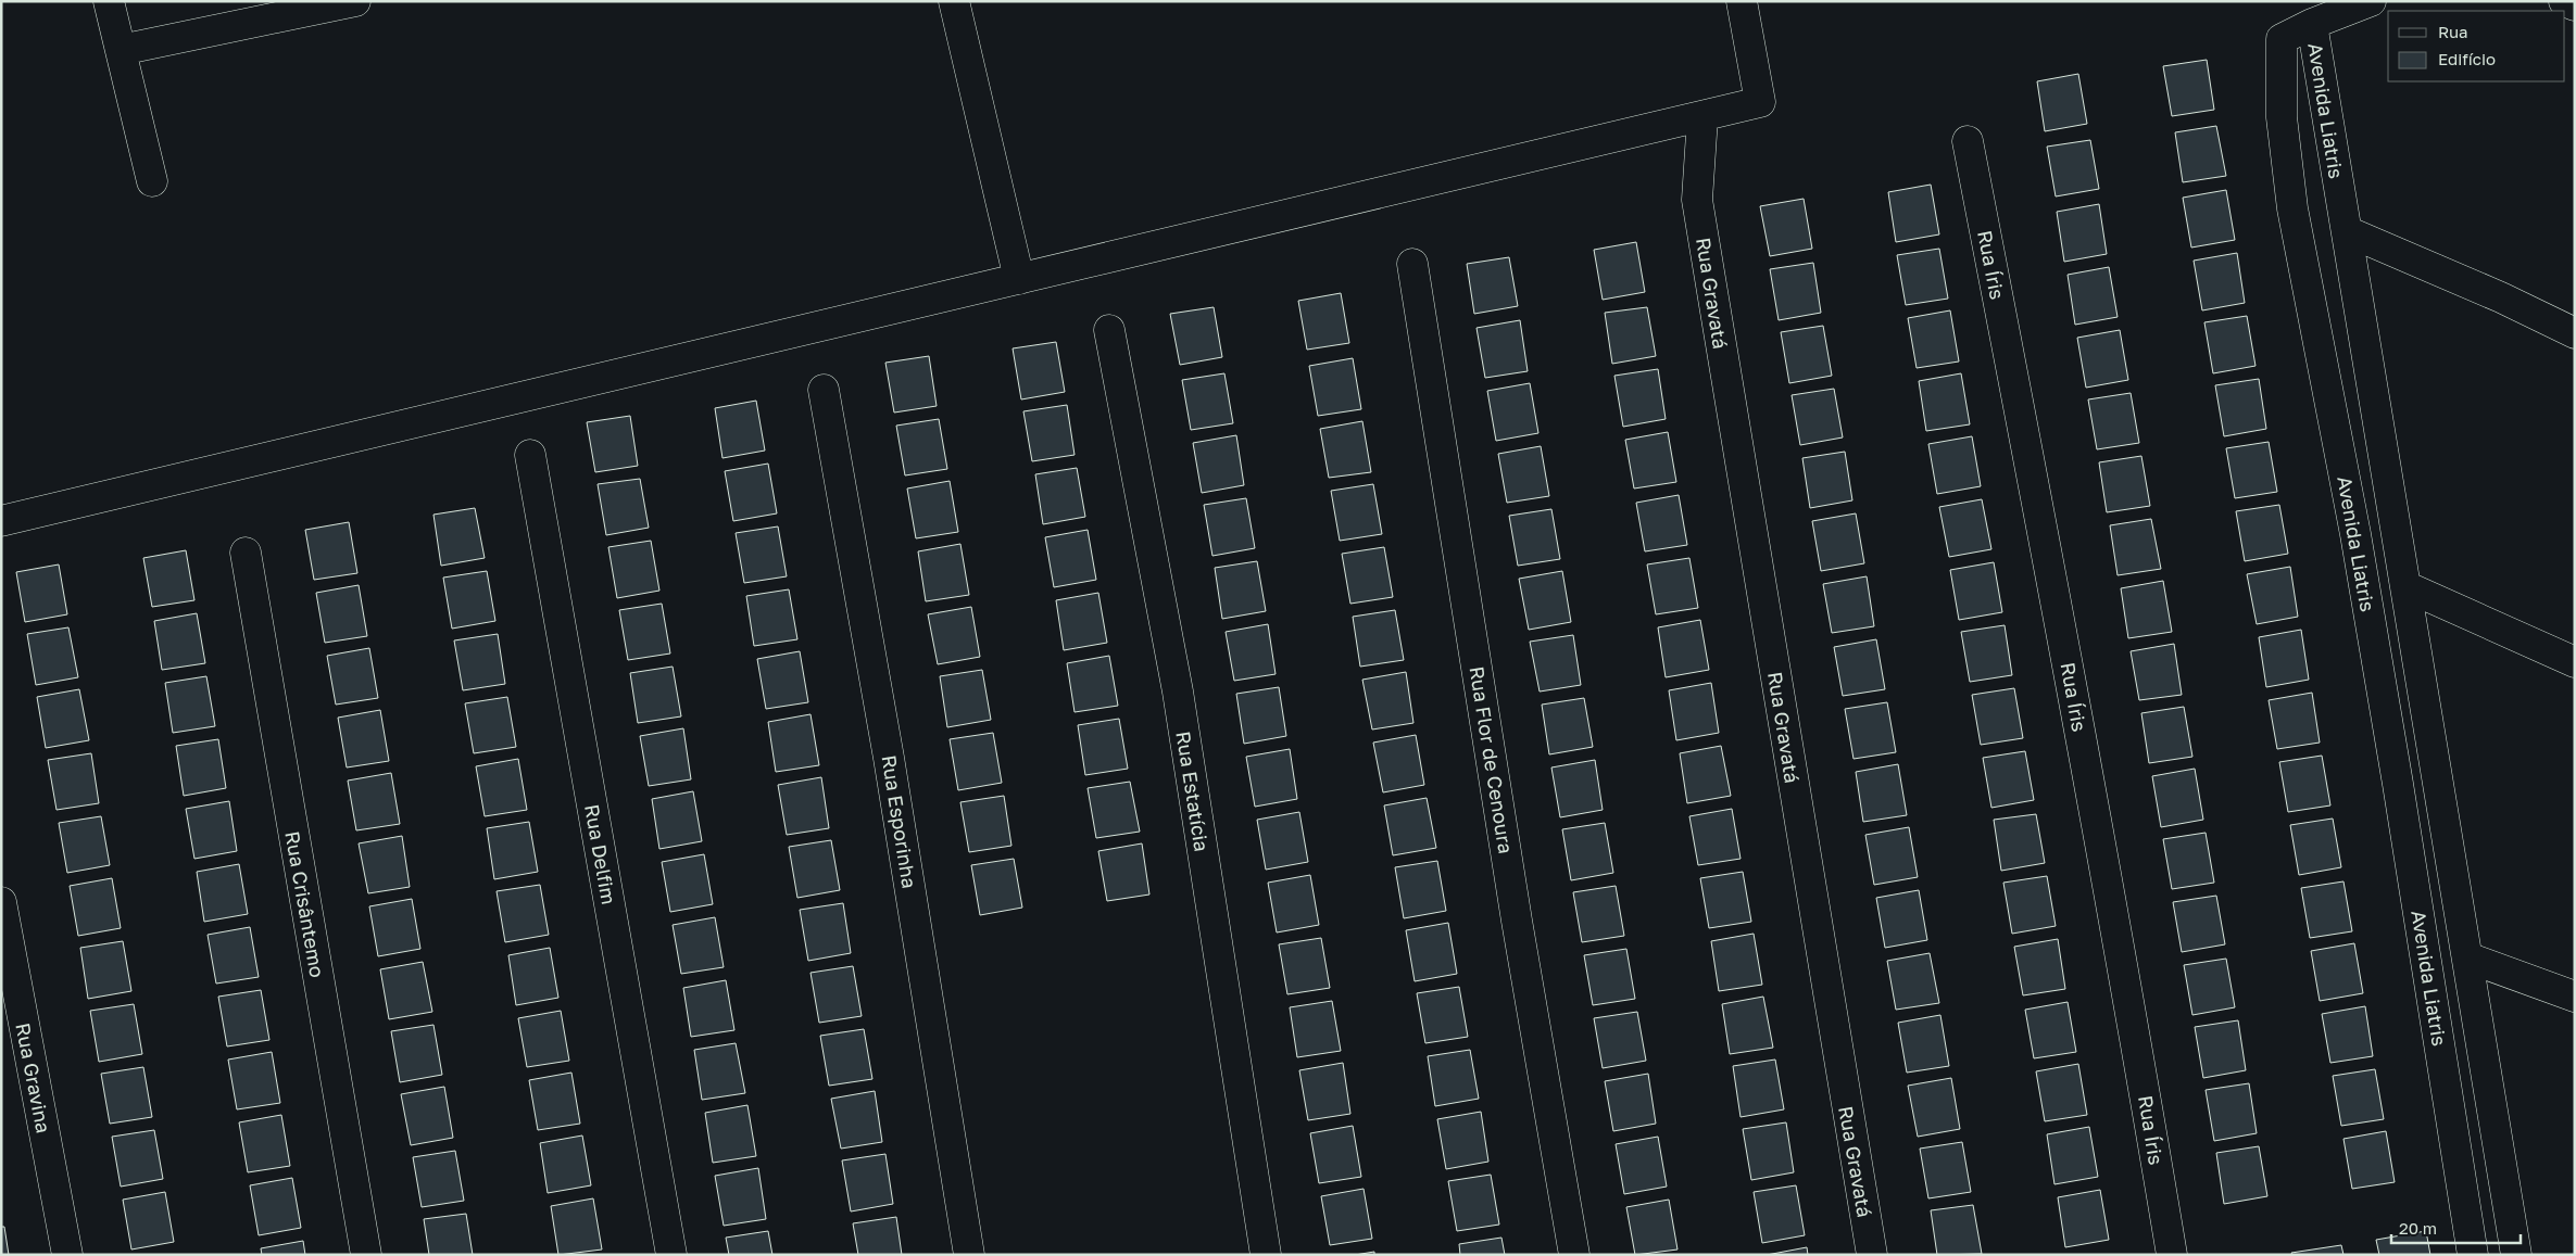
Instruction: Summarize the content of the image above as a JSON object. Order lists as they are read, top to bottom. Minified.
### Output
{"streets":{"street":["Avenida Liatris","Rua Íris","Rua Gravatá","Rua Flor de Cenoura","Rua Estatícia","Rua Esporinha","Rua Delfim","Rua Crisântemo","Rua Gravina"]},"legend":["Rua","Edifício"],"scale_bar":"20 m"}
